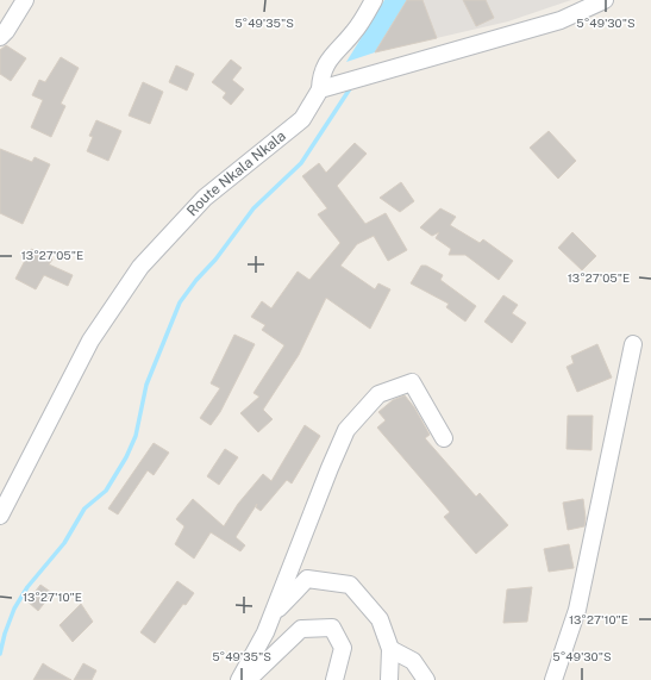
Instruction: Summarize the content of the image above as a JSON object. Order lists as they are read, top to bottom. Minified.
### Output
{"streets":{"street":["Route Nkala Nkala"]},"coordinates":["5°49'35\"S","5°49'30\"S","13°27'05\"E","13°27'10\"E"]}
